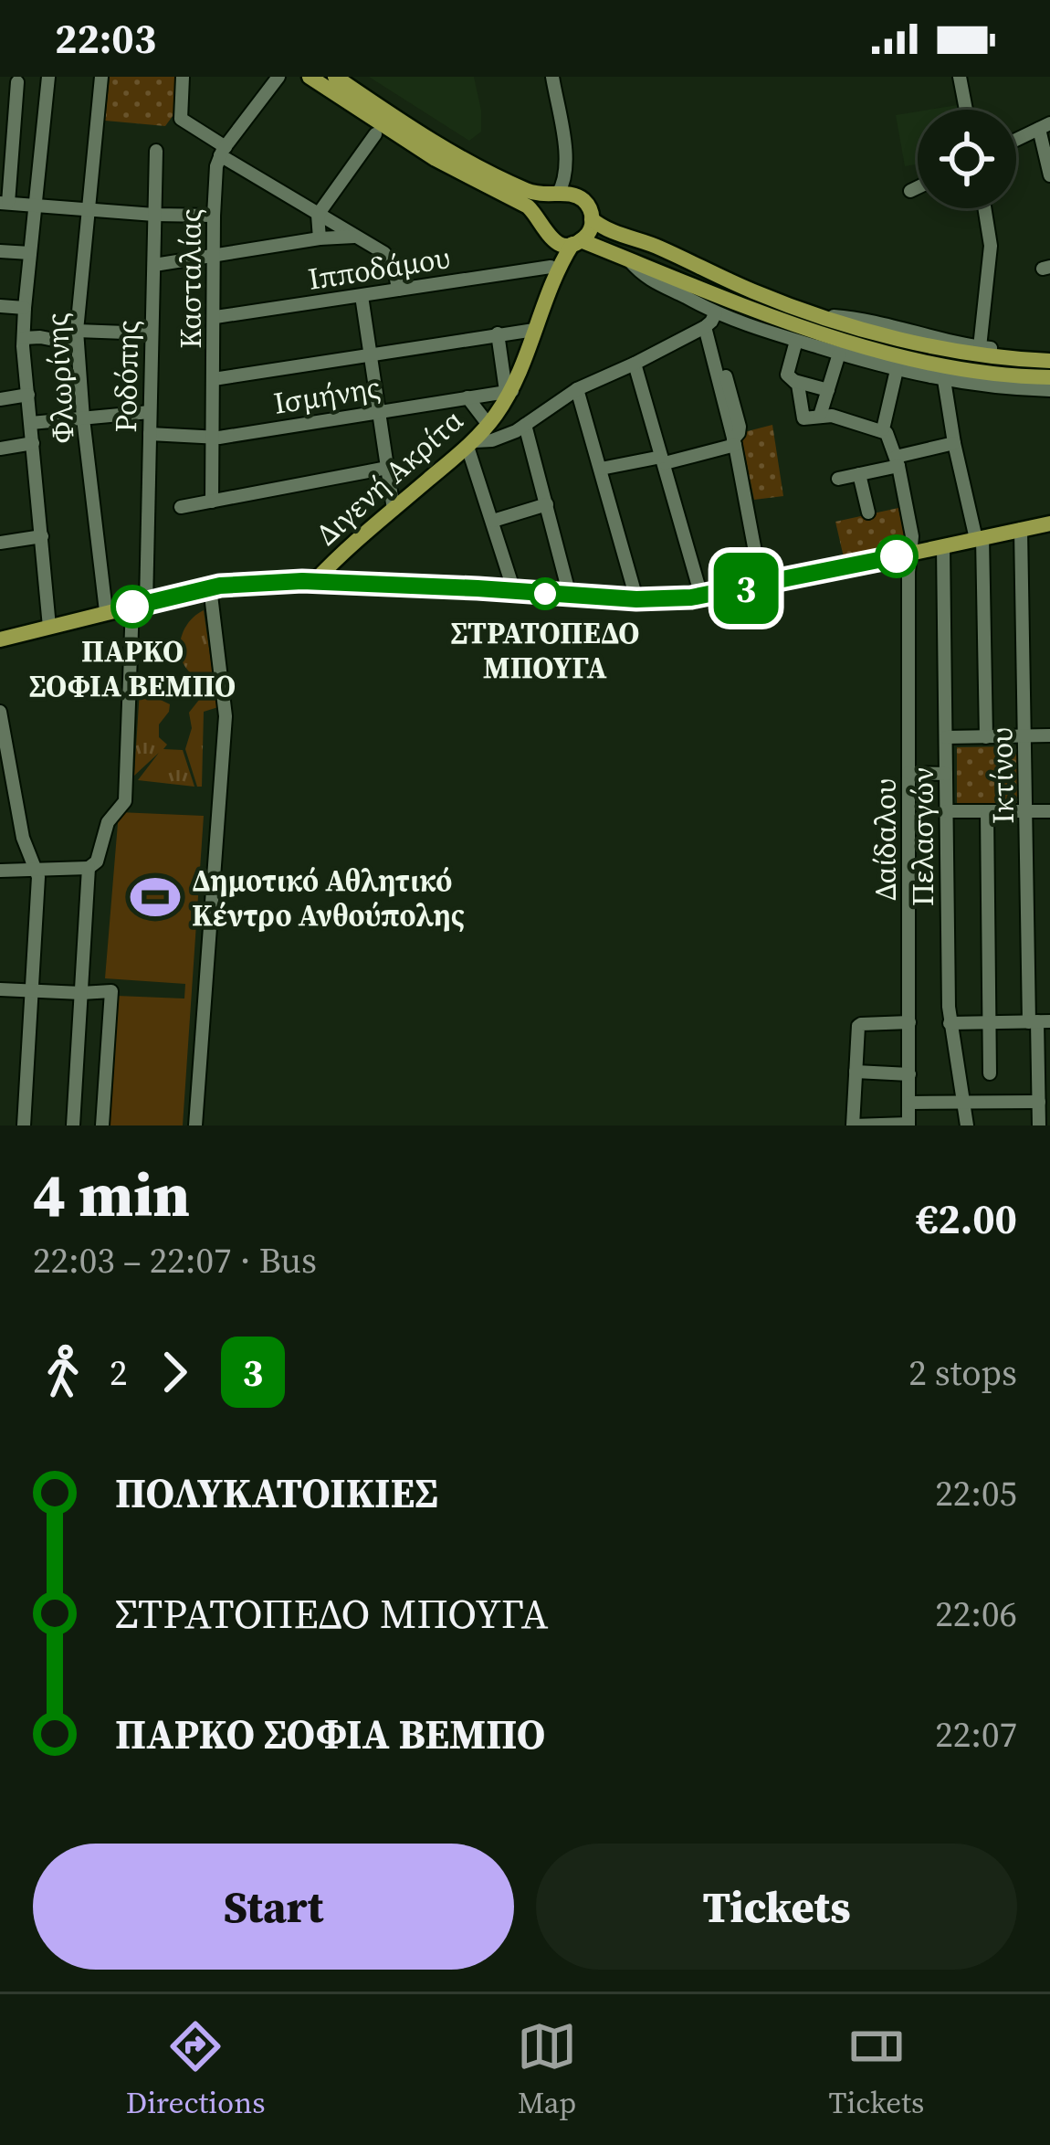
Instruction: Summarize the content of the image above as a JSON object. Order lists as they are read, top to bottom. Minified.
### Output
{"streets":{"main road":["Διγενή Ακρίτα"],"street":["Ιπποδάμου","Κασταλίας","Ροδόπης","Φλωρίνης","Ισμήνης","Ικτίνου","Πελασγών","Δαίδαλου"]},"crossings":[["Ιπποδάμου","Κασταλίας"],["Ιπποδάμου","Διγενή Ακρίτα"],["Κασταλίας","Ισμήνης"],["Ροδόπης","Ισμήνης"],["Ισμήνης","Διγενή Ακρίτα"]],"places":{"other":["ΣΤΡΑΤΟΠΕΔΟ ΜΠΟΥΓΑ","ΠΑΡΚΟ ΣΟΦΙΑ ΒΕΜΠΟ"],"sports":["Δημοτικό Αθλητικό Κέντρο Ανθούπολης"]},"lines":["bus line 3"],"page":{"status":"22:03","on_map":"3","heading":["4 min","22:03 – 22:07 · Bus","€2.00"],"legs":["2","3","2 stops"],"list":[{"name":"ΠΟΛΥΚΑΤΟΙΚΙΕΣ","value":"22:05"},{"name":"ΣΤΡΑΤΟΠΕΔΟ ΜΠΟΥΓΑ","value":"22:06"},{"name":"ΠΑΡΚΟ ΣΟΦΙΑ ΒΕΜΠΟ","value":"22:07"}],"buttons":["Start","Tickets"],"tabs":["Directions","Map","Tickets"]}}
